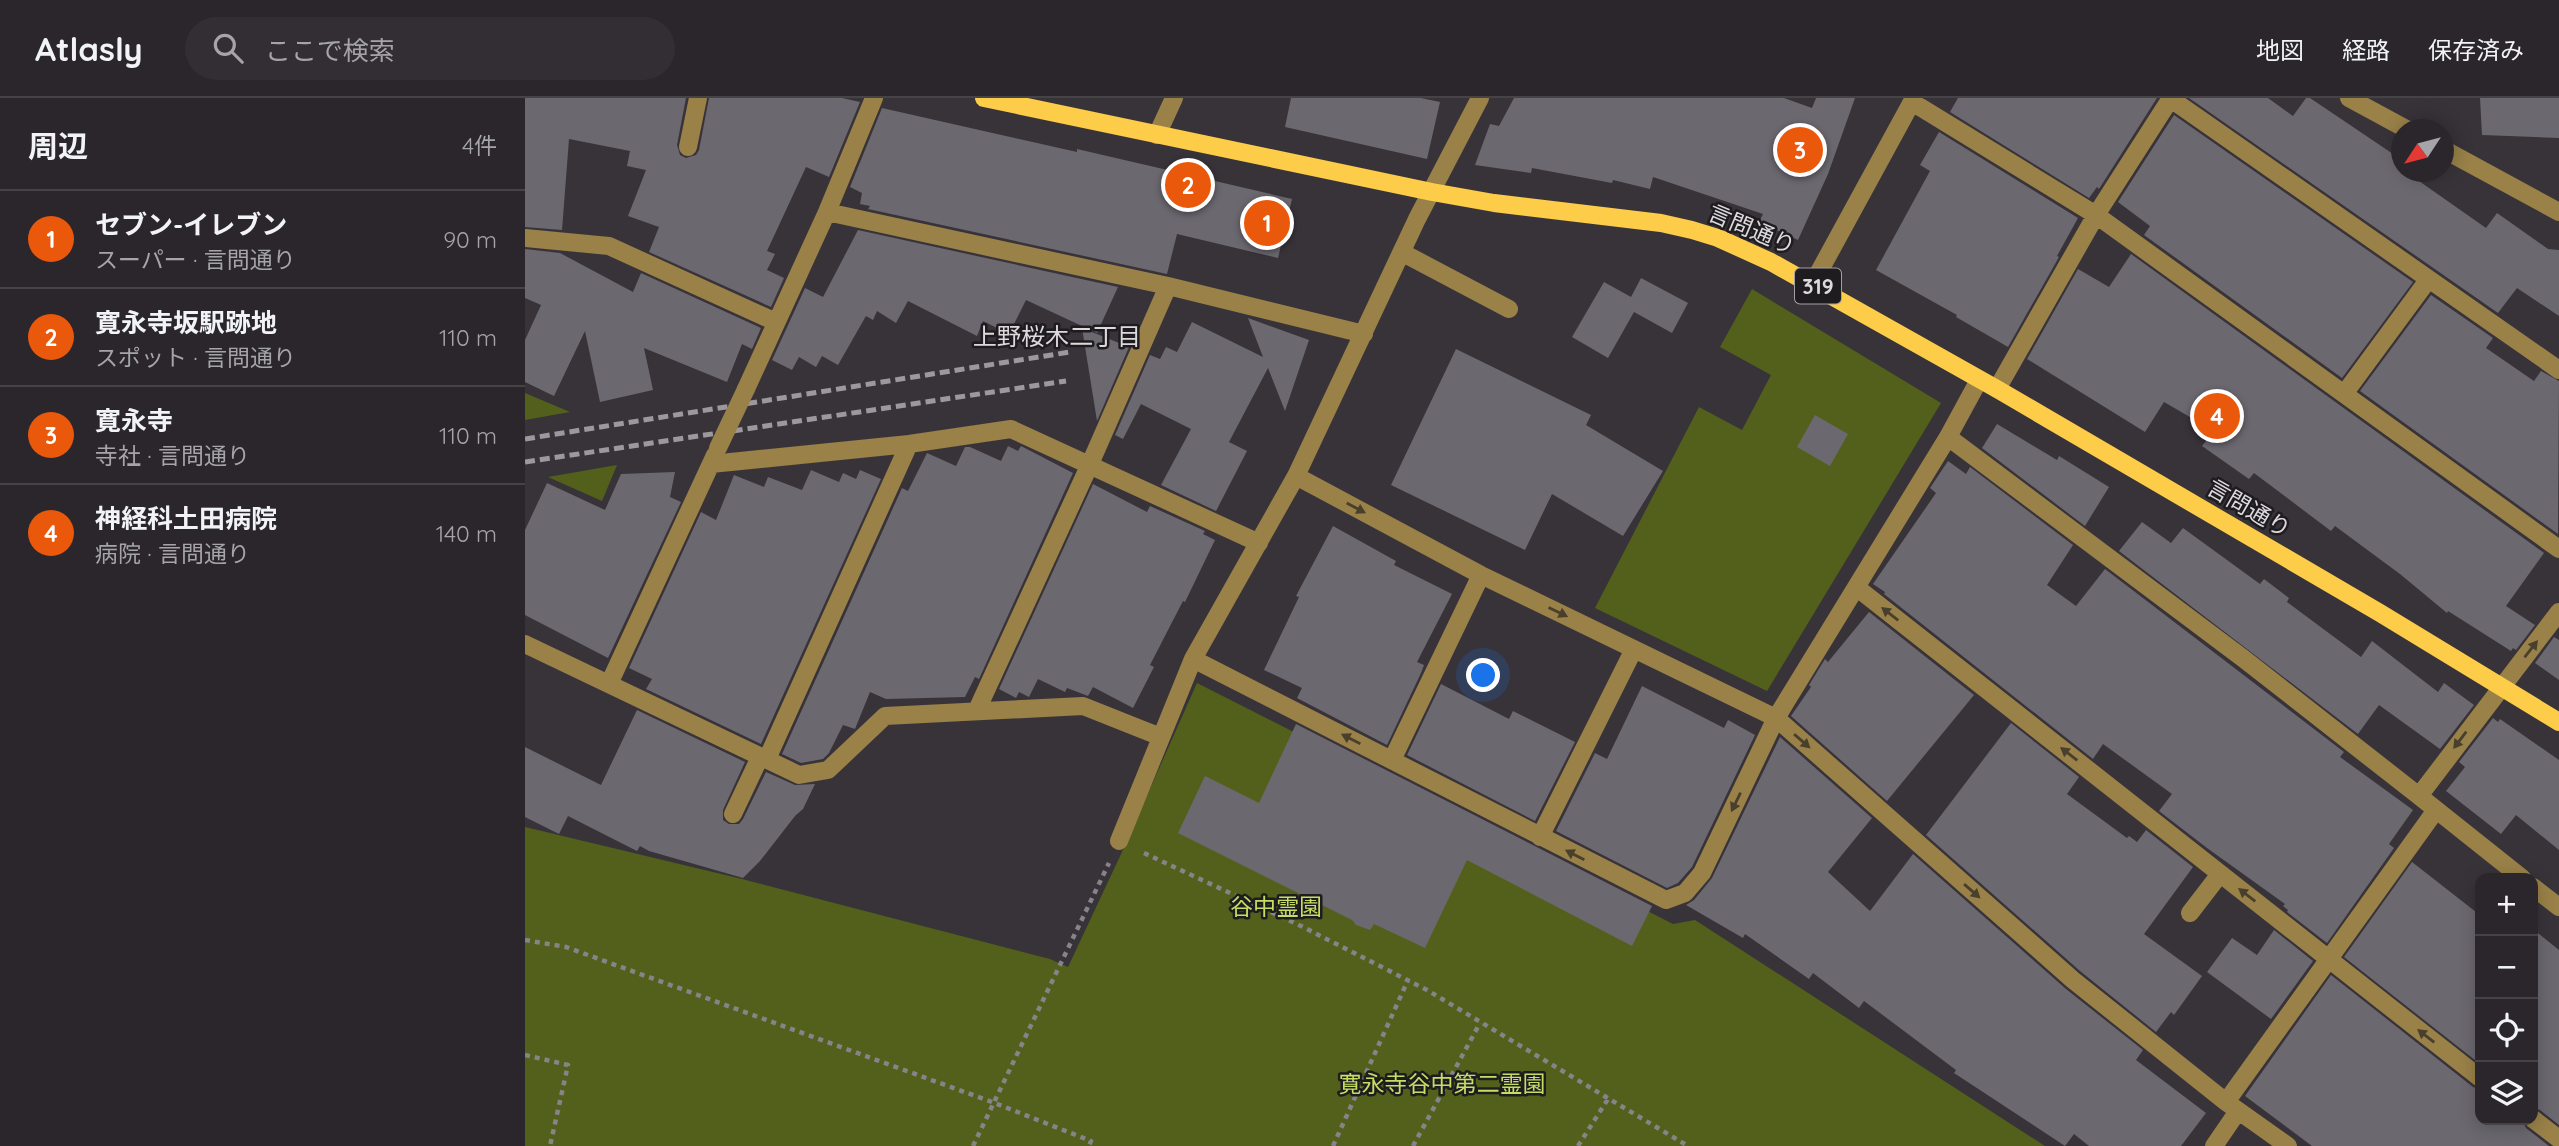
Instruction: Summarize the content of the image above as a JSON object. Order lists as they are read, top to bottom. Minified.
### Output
{"streets":{"main road":["言問通り","319"]},"districts":["上野桜木二丁目"],"parks":["谷中霊園","寛永寺谷中第二霊園"],"north":"bottom left","page":{"header":"Atlasly","search":"ここで検索","nav":["地図","経路","保存済み"],"heading":["周辺","4件"],"pins":["3","2","1","4"],"list":[{"mark":"1","name":"セブン-イレブン","note":"スーパー · 言問通り","value":"90 m"},{"mark":"2","name":"寛永寺坂駅跡地","note":"スポット · 言問通り","value":"110 m"},{"mark":"3","name":"寛永寺","note":"寺社 · 言問通り","value":"110 m"},{"mark":"4","name":"神経科土田病院","note":"病院 · 言問通り","value":"140 m"}],"map_buttons":["+","−"]}}
